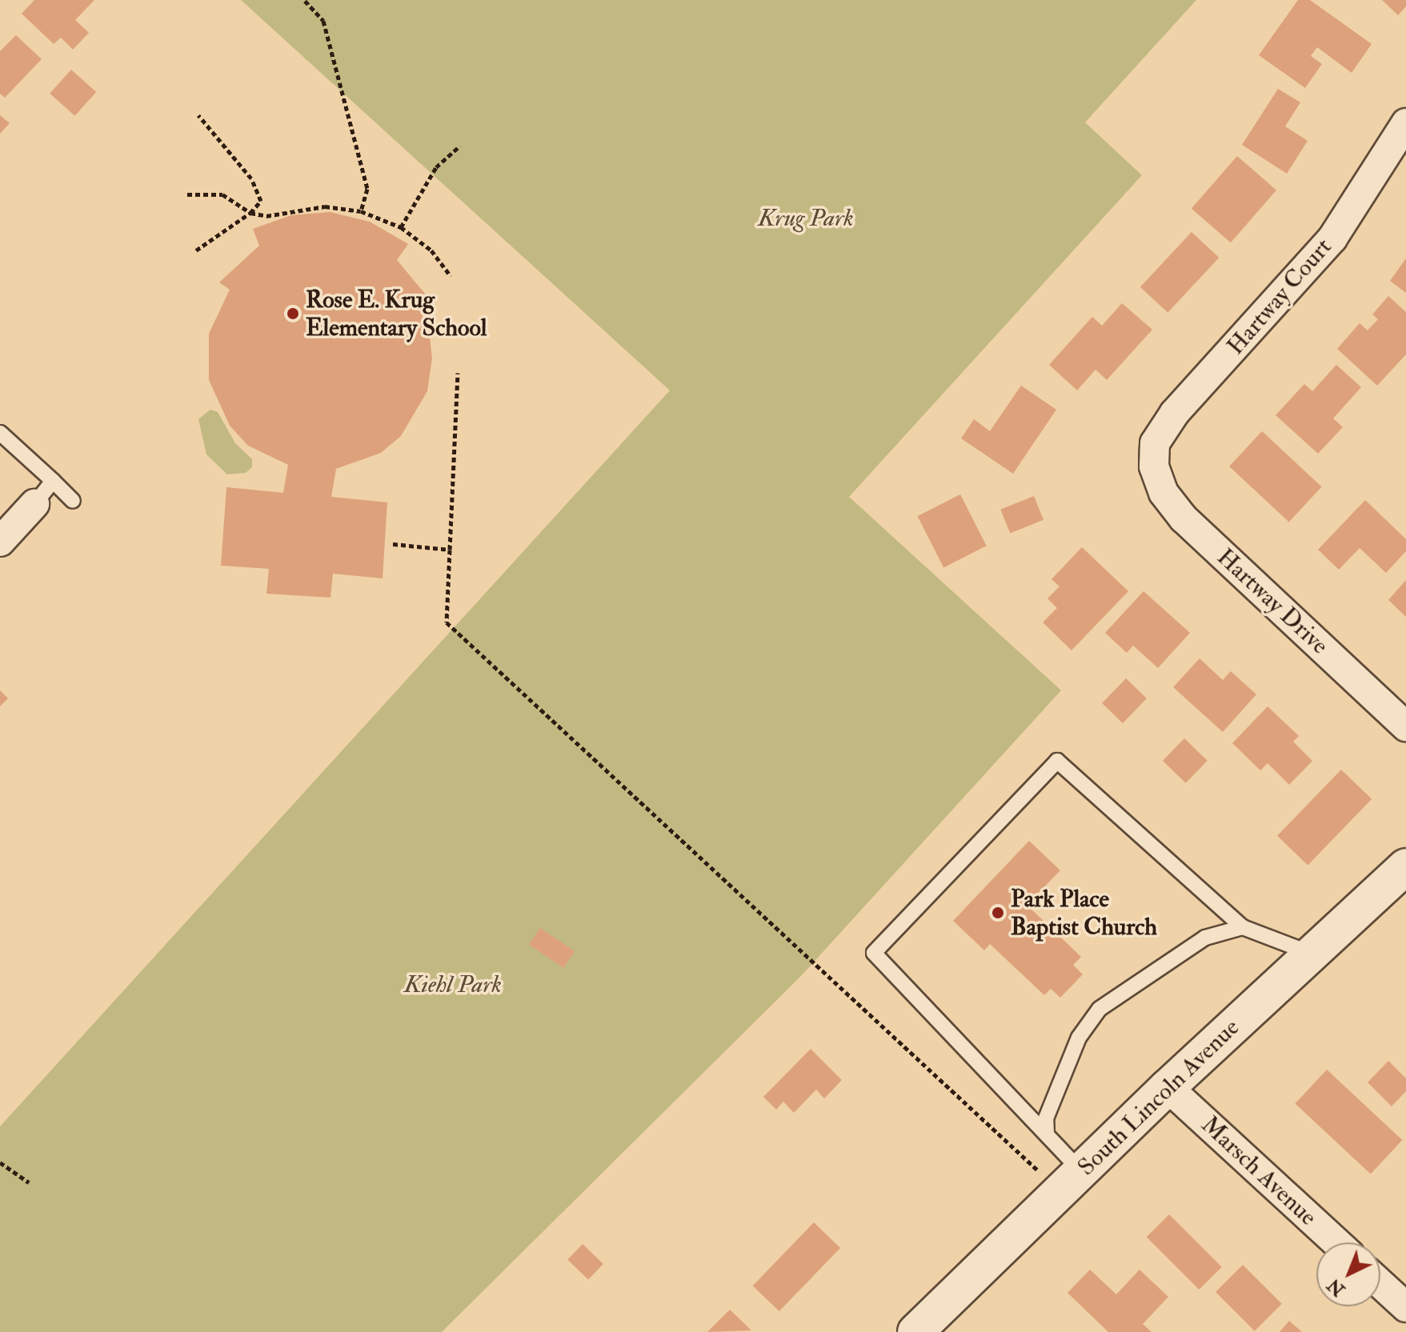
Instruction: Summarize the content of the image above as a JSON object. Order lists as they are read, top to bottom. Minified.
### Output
{"streets":{"street":["Hartway Court","Hartway Drive","South Lincoln Avenue","Marsch Avenue"]},"crossings":[["Hartway Court","Hartway Drive"],["South Lincoln Avenue","Marsch Avenue"]],"parks":["Krug Park","Kiehl Park"],"places":["Rose E. Krug Elementary School","Park Place Baptist Church"],"north":"bottom left"}
